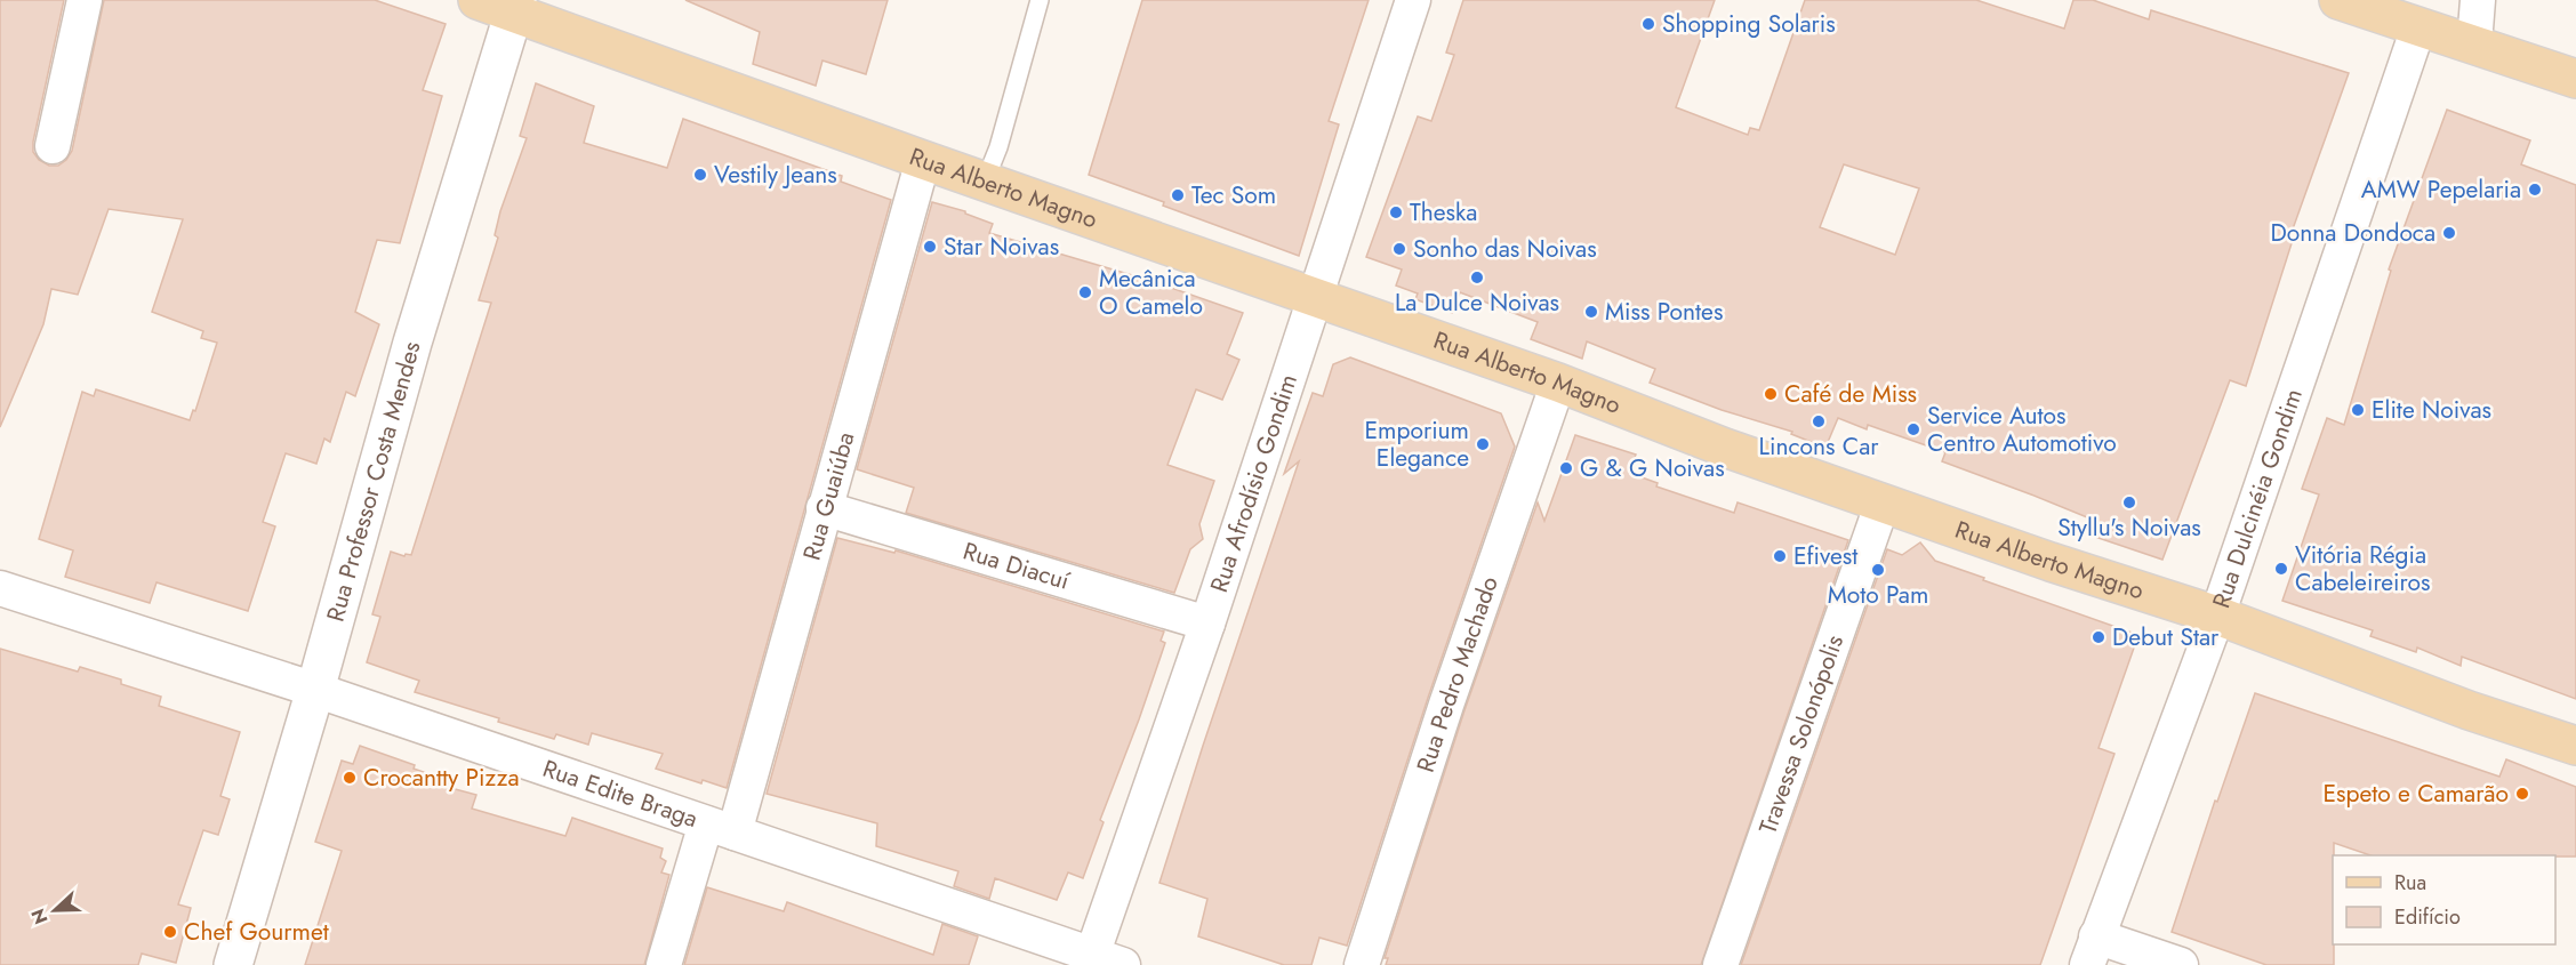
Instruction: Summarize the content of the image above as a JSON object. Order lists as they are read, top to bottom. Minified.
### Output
{"streets":{"main road":["Rua Alberto Magno"],"street":["Rua Professor Costa Mendes","Rua Afrodísio Gondim","Rua Guaiúba","Rua Dulcinéia Gondim","Rua Diacuí","Rua Pedro Machado","Travessa Solonópolis","Rua Edite Braga"]},"crossings":[["Rua Alberto Magno","Rua Professor Costa Mendes"],["Rua Alberto Magno","Rua Afrodísio Gondim"],["Rua Alberto Magno","Rua Guaiúba"],["Rua Alberto Magno","Rua Dulcinéia Gondim"],["Rua Alberto Magno","Rua Pedro Machado"],["Rua Alberto Magno","Travessa Solonópolis"],["Rua Professor Costa Mendes","Rua Edite Braga"],["Rua Afrodísio Gondim","Rua Diacuí"],["Rua Afrodísio Gondim","Rua Edite Braga"],["Rua Guaiúba","Rua Diacuí"],["Rua Guaiúba","Rua Edite Braga"]],"places":["Shopping Solaris","Vestily Jeans","AMW Pepelaria","Tec Som","Theska","Donna Dondoca","Star Noivas","Sonho das Noivas","La Dulce Noivas","Mecânica O Camelo","Miss Pontes","Café de Miss","Elite Noivas","Lincons Car","Service Autos Centro Automotivo","Emporium Elegance","G & G Noivas","Styllu's Noivas","Efivest","Vitória Régia Cabeleireiros","Moto Pam","Debut Star","Crocantty Pizza","Espeto e Camarão","Chef Gourmet"],"legend":["Rua","Edifício"],"north":"left"}
